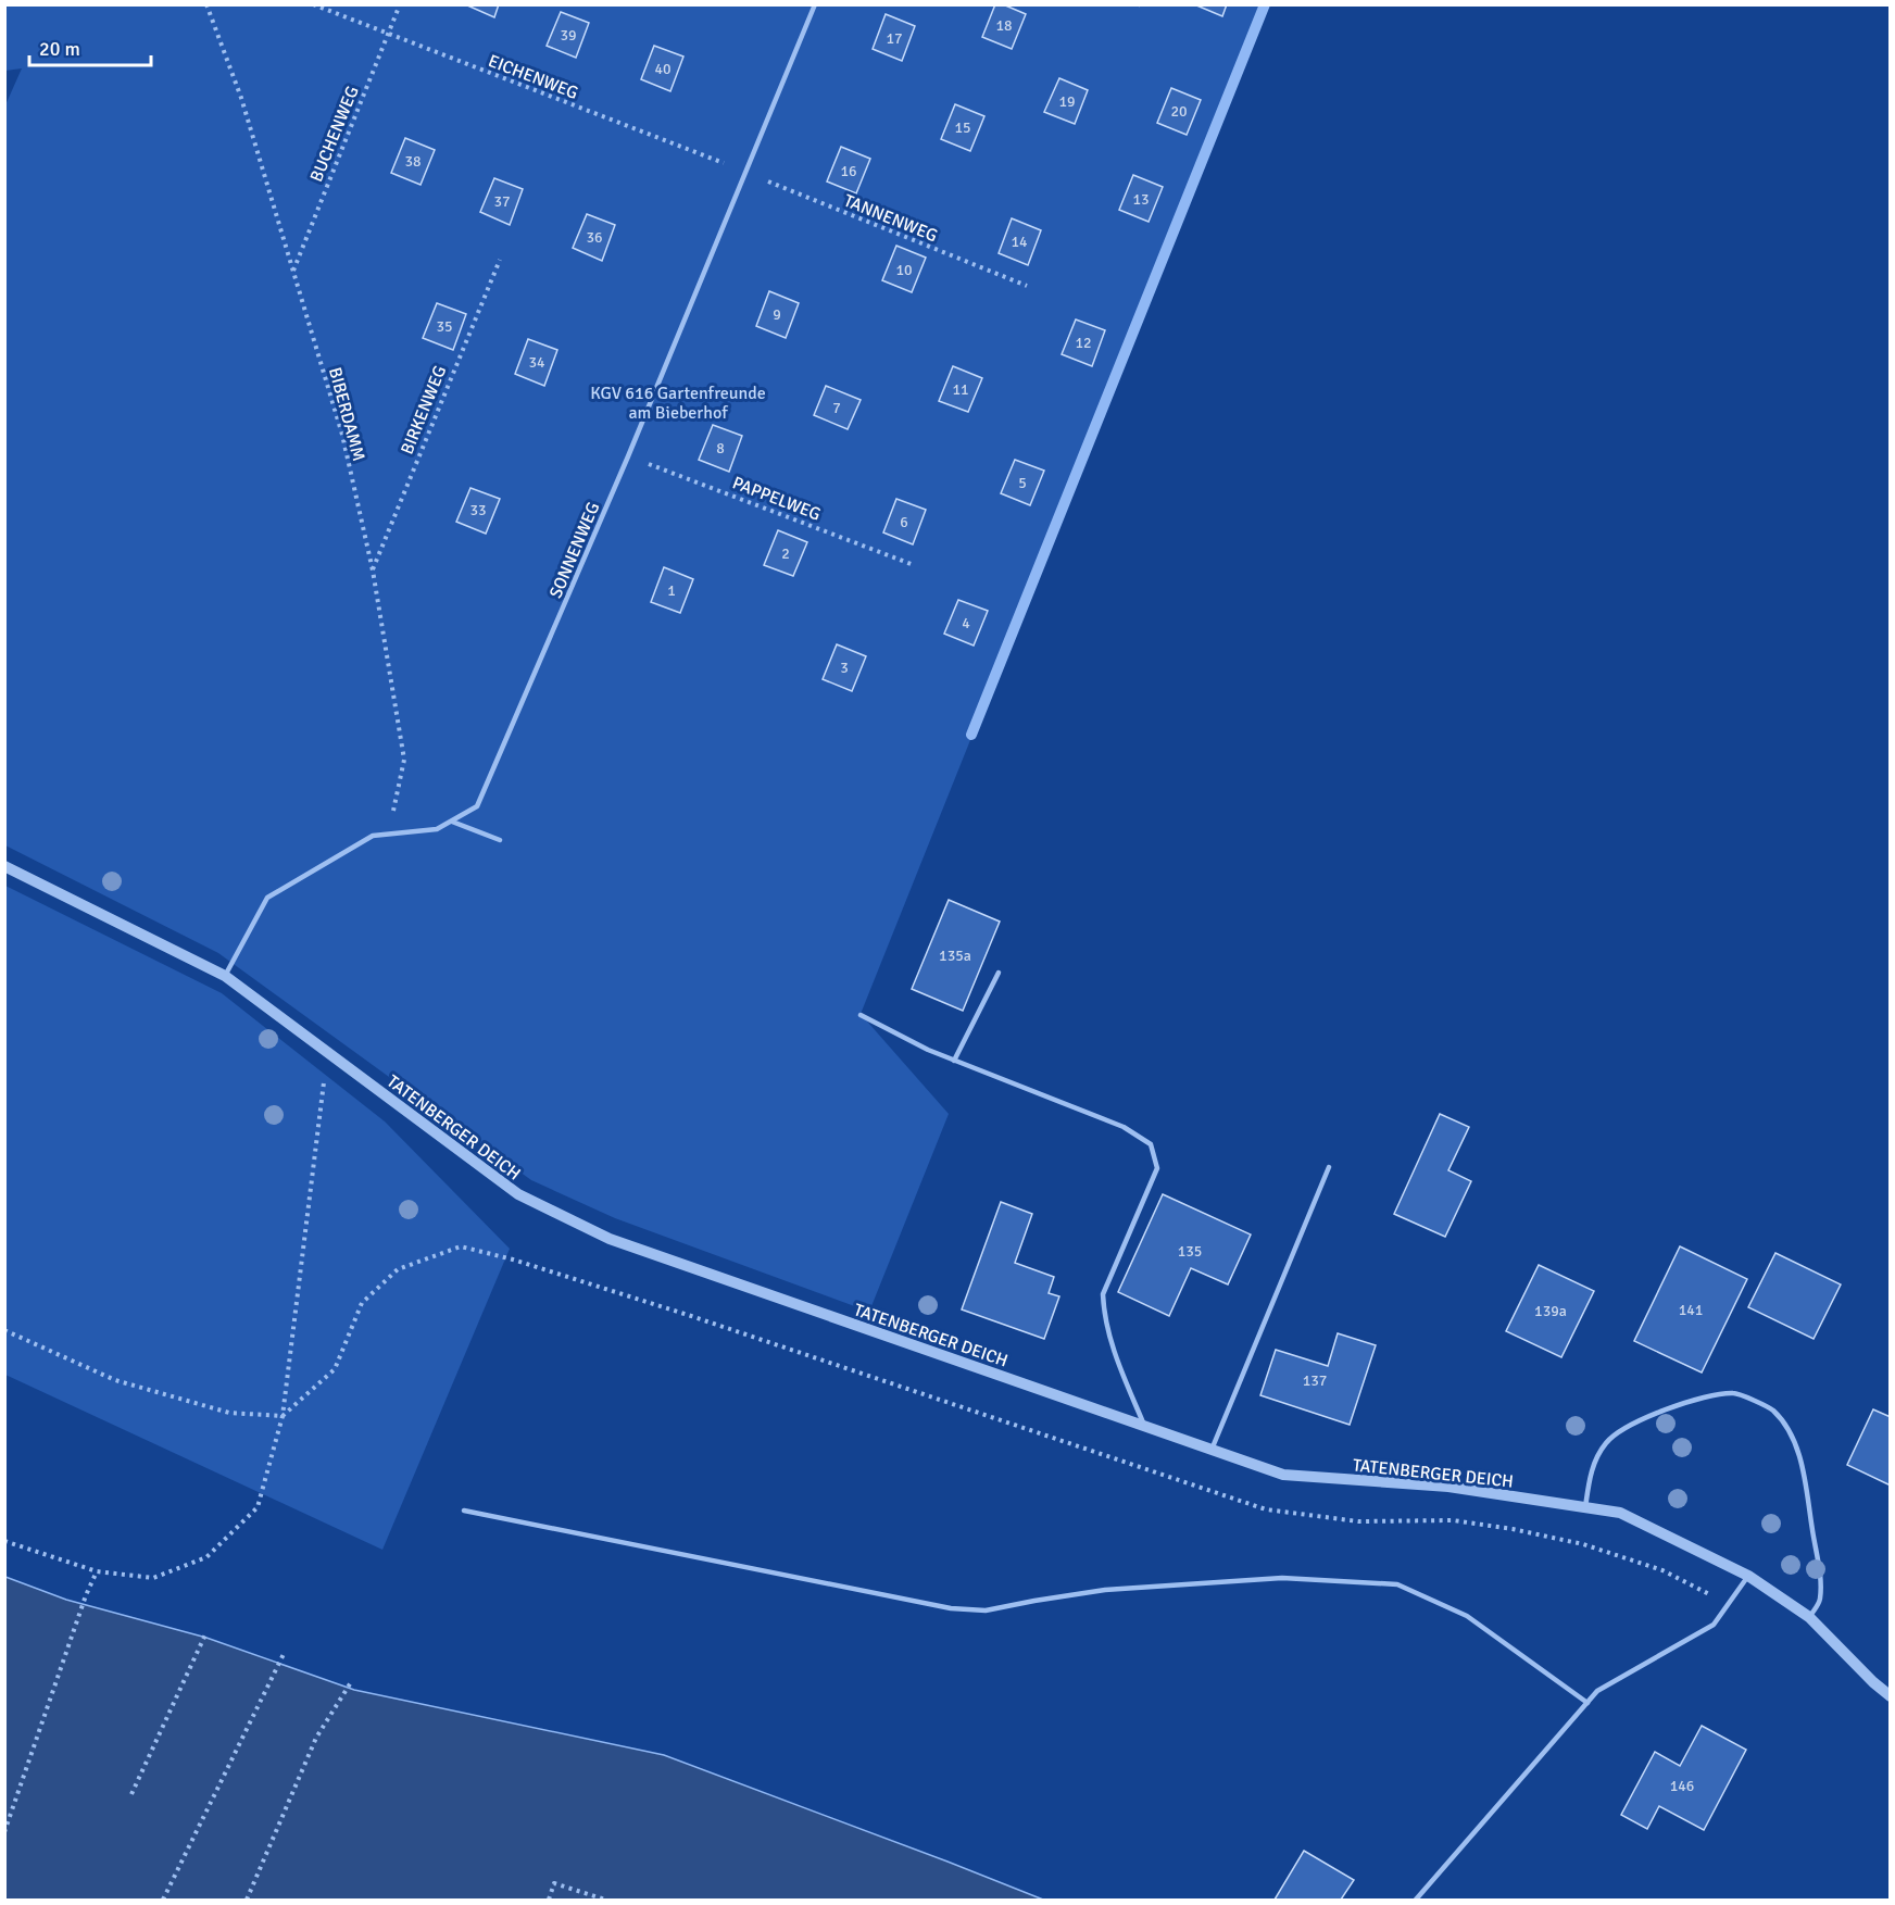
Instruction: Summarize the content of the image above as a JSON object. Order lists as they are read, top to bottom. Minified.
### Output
{"streets":{"street":["TATENBERGER DEICH"],"lane":["SONNENWEG"],"path":["EICHENWEG","BUCHENWEG","TANNENWEG","BIRKENWEG","BIBERDAMM","PAPPELWEG"]},"crossings":[["EICHENWEG","BUCHENWEG"],["EICHENWEG","TANNENWEG"],["EICHENWEG","SONNENWEG"],["BUCHENWEG","BIBERDAMM"],["TANNENWEG","SONNENWEG"],["BIRKENWEG","BIBERDAMM"],["BIBERDAMM","SONNENWEG"],["PAPPELWEG","SONNENWEG"],["SONNENWEG","TATENBERGER DEICH"]],"parks":["KGV 616 Gartenfreunde am Bieberhof"],"house_numbers":["18","39","17","40","19","20","15","38","16","13","37","36","14","10","9","35","12","34","11","7","8","5","33","6","2","1","4","3","135a","135","141","139a","137","146"],"scale_bar":"20 m"}
